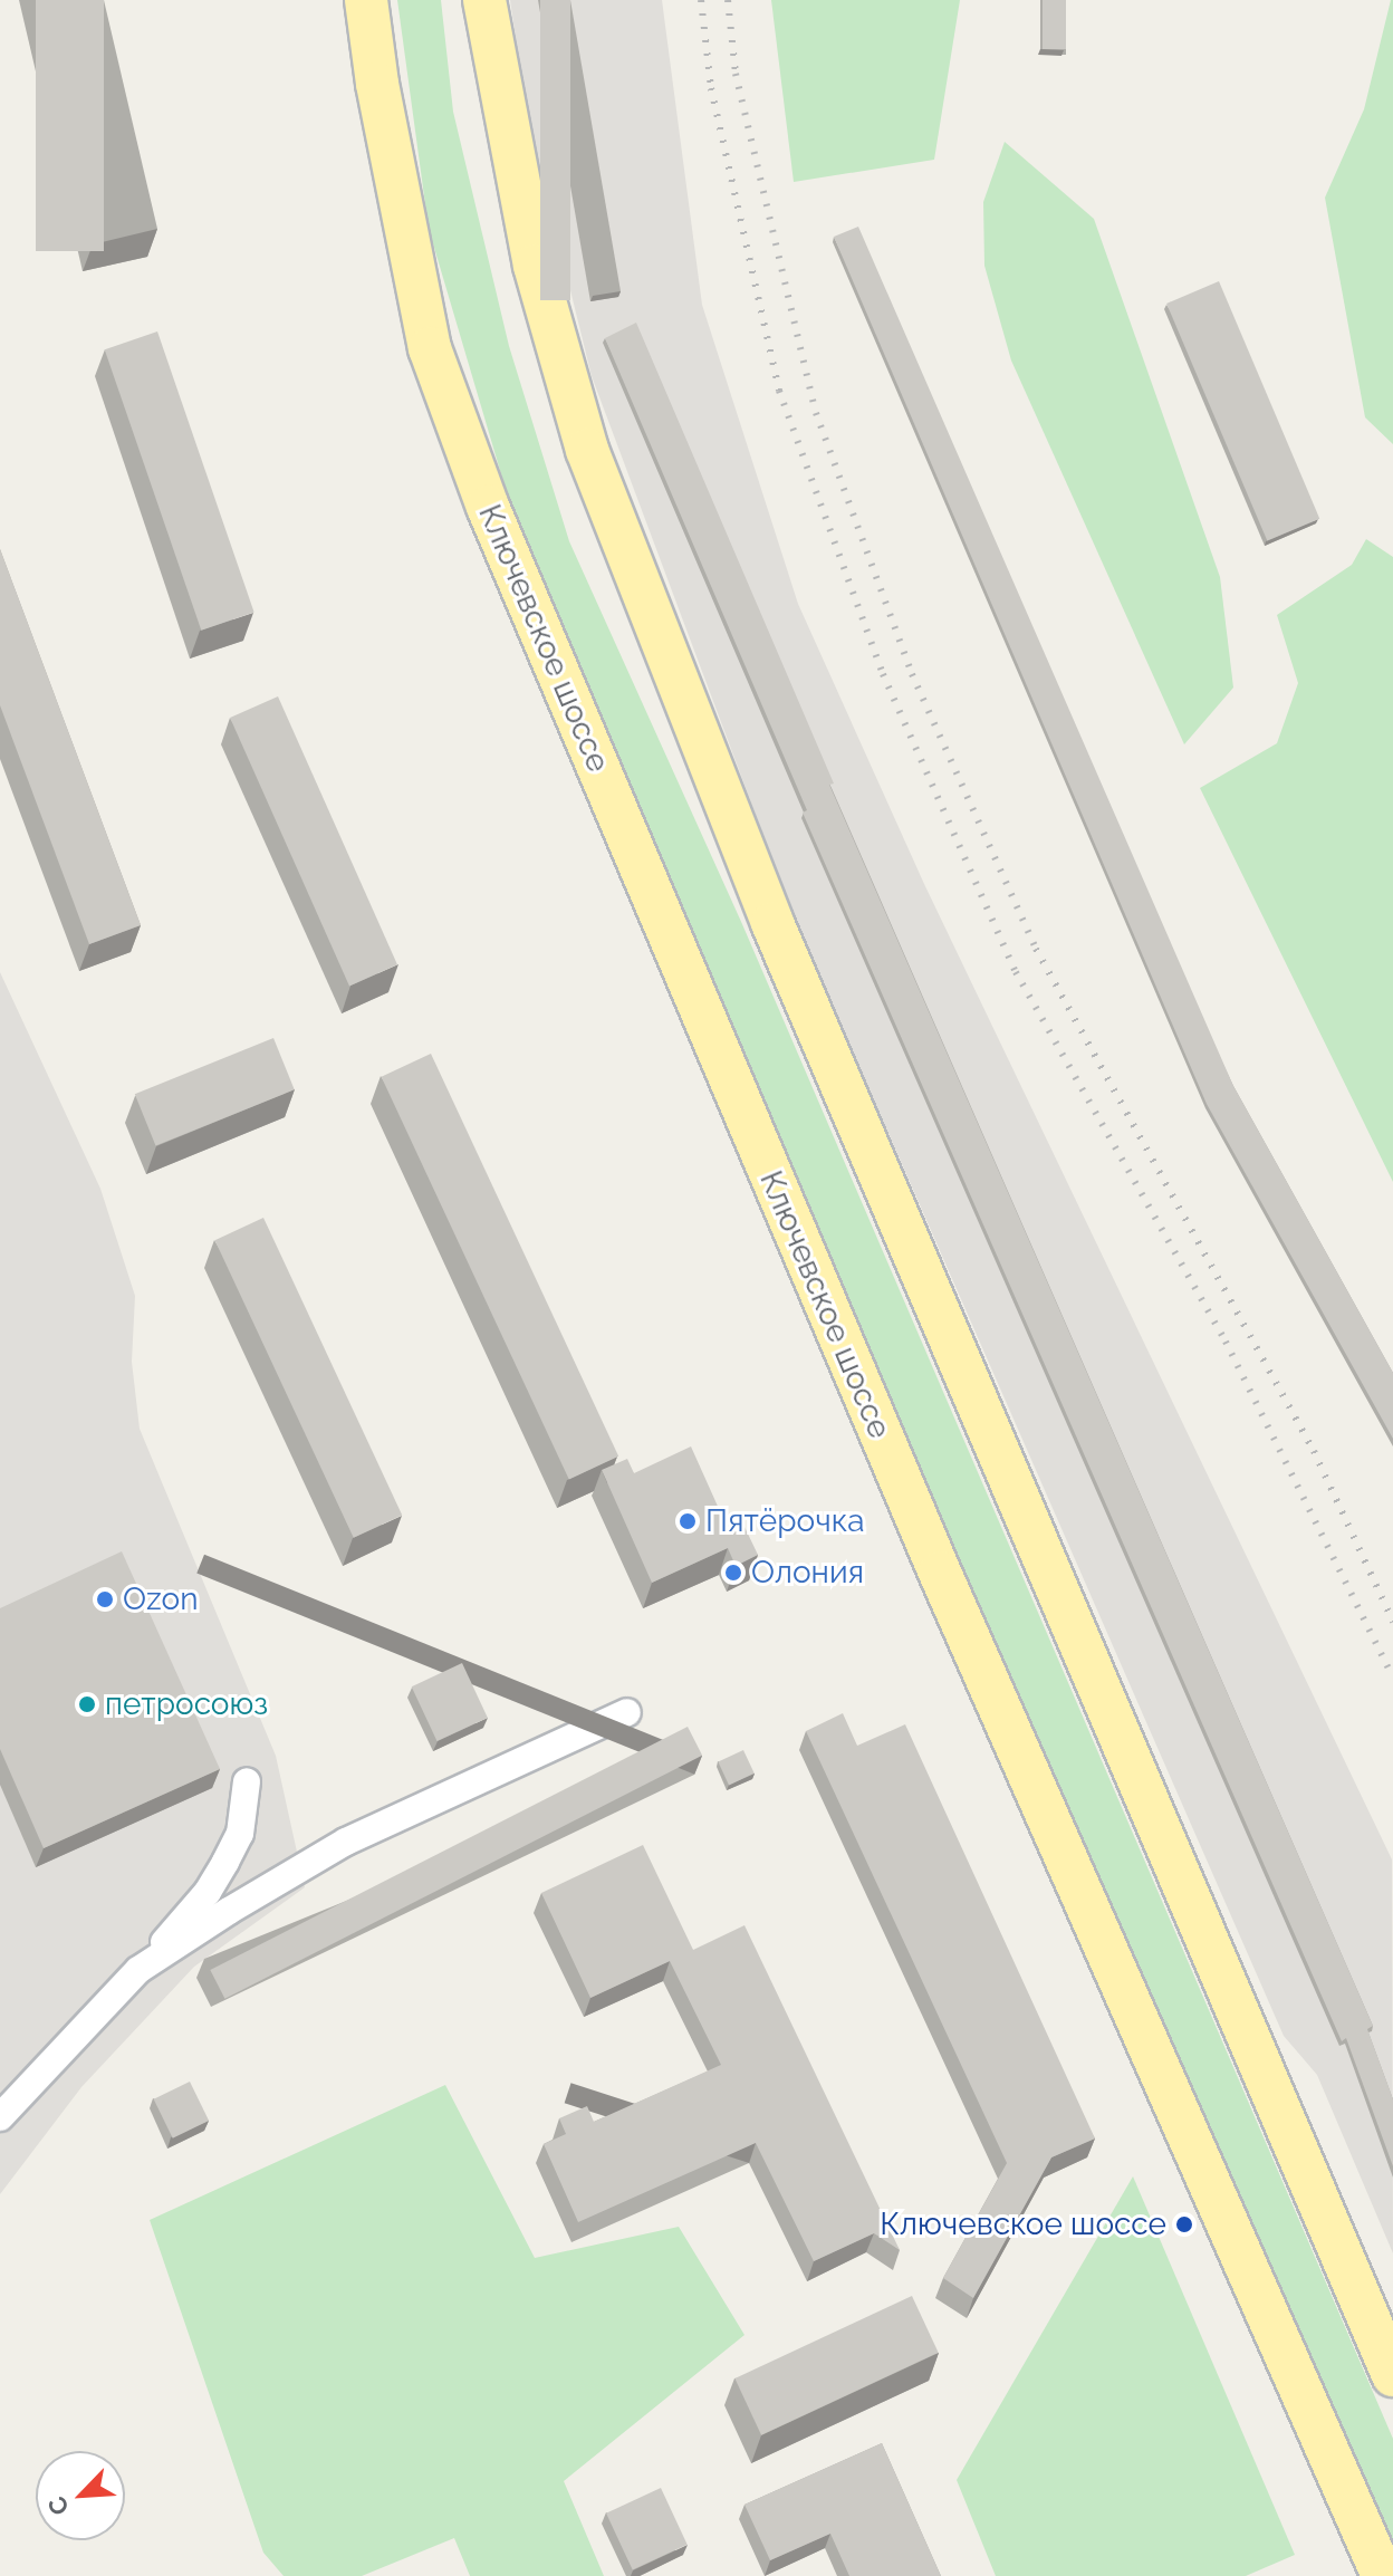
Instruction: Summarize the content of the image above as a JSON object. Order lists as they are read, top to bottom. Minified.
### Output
{"streets":{"main road":["Ключевское шоссе"]},"places":["Пятёрочка","Олония","Ozon","петросоюз","Ключевское шоссе"],"north":"bottom left"}
